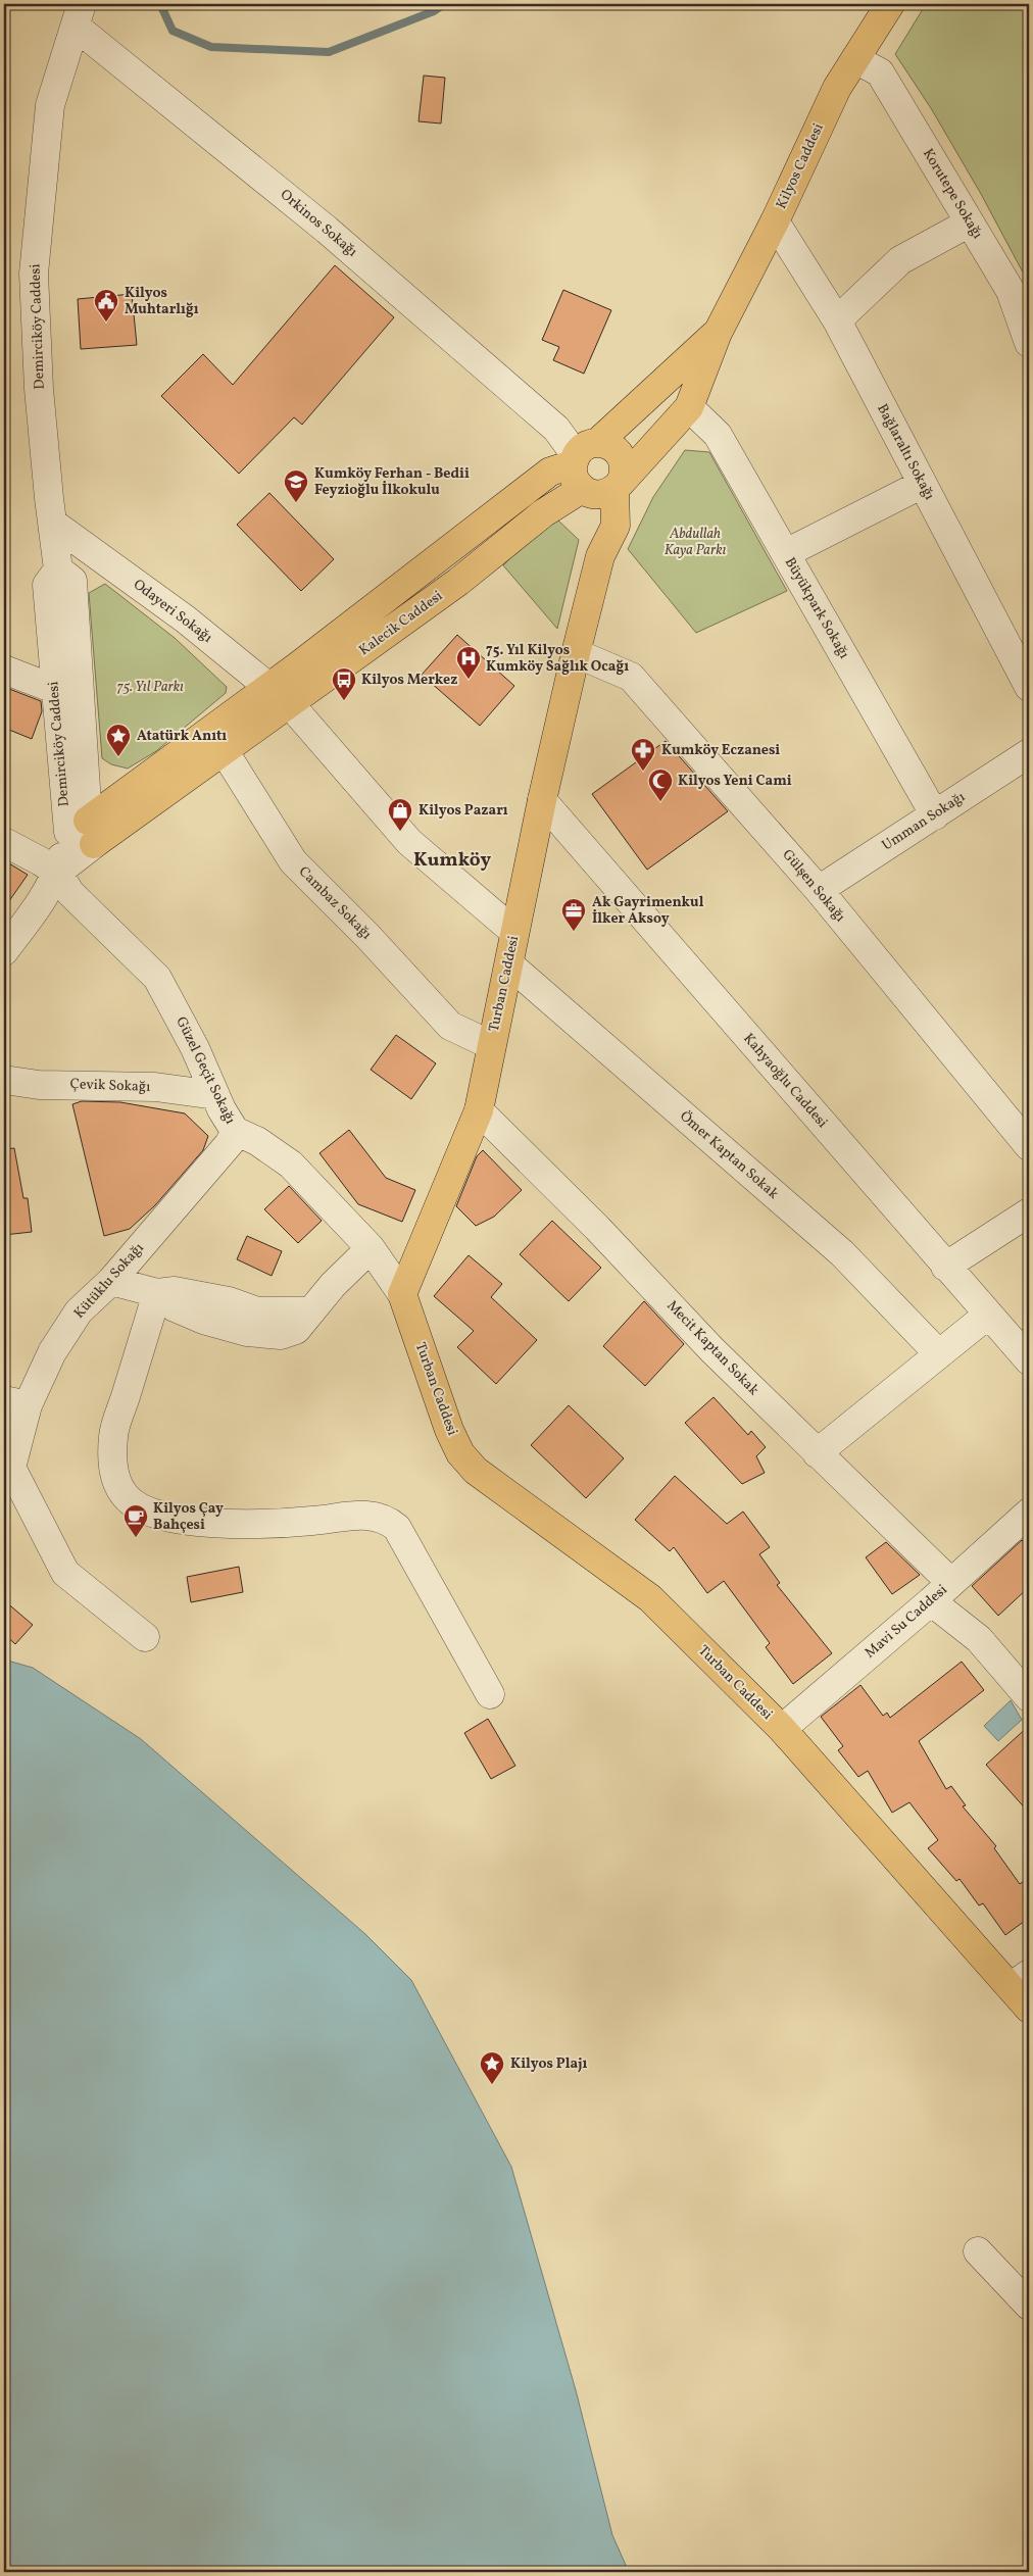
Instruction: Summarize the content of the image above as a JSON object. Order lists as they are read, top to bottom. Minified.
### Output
{"streets":{"main road":["Kilyos Caddesi","Kalecik Caddesi","Turban Caddesi"],"street":["Korutepe Sokağı","Orkinos Sokağı","Demirciköy Caddesi","Bağlaraltı Sokağı","Büyükpark Sokağı","Odayeri Sokağı","Umman Sokağı","Gülşen Sokağı","Cambaz Sokağı","Güzel Geçit Sokağı","Kahyaoğlu Caddesi","Çevik Sokağı","Ömer Kaptan Sokak","Kütüklu Sokağı","Mecit Kaptan Sokak","Mavi Su Caddesi"]},"crossings":[["Kilyos Caddesi","Korutepe Sokağı"],["Kilyos Caddesi","Bağlaraltı Sokağı"],["Orkinos Sokağı","Demirciköy Caddesi"],["Orkinos Sokağı","Kalecik Caddesi"],["Orkinos Sokağı","Turban Caddesi"],["Demirciköy Caddesi","Odayeri Sokağı"],["Demirciköy Caddesi","Kalecik Caddesi"],["Büyükpark Sokağı","Umman Sokağı"],["Odayeri Sokağı","Kalecik Caddesi"],["Kalecik Caddesi","Cambaz Sokağı"],["Kalecik Caddesi","Turban Caddesi"],["Kalecik Caddesi","Güzel Geçit Sokağı"],["Umman Sokağı","Gülşen Sokağı"],["Gülşen Sokağı","Turban Caddesi"],["Cambaz Sokağı","Turban Caddesi"],["Turban Caddesi","Güzel Geçit Sokağı"],["Turban Caddesi","Kahyaoğlu Caddesi"],["Turban Caddesi","Ömer Kaptan Sokak"],["Turban Caddesi","Mecit Kaptan Sokak"],["Turban Caddesi","Mavi Su Caddesi"],["Güzel Geçit Sokağı","Çevik Sokağı"],["Güzel Geçit Sokağı","Kütüklu Sokağı"],["Mecit Kaptan Sokak","Mavi Su Caddesi"]],"districts":["Kumköy"],"parks":["Abdullah Kaya Parkı","75. Yıl Parkı"],"places":{"public building":["Kilyos Muhtarlığı"],"school or university":["Kumköy Ferhan - Bedii Feyzioğlu İlkokulu"],"hospital":["75. Yıl Kilyos Kumköy Sağlık Ocağı"],"bus stop":["Kilyos Merkez"],"place":["Atatürk Anıtı","Kilyos Plajı"],"pharmacy":["Kumköy Eczanesi"],"mosque":["Kilyos Yeni Cami"],"shop":["Kilyos Pazarı"],"office":["Ak Gayrimenkul İlker Aksoy"],"cafe":["Kilyos Çay Bahçesi"]}}
